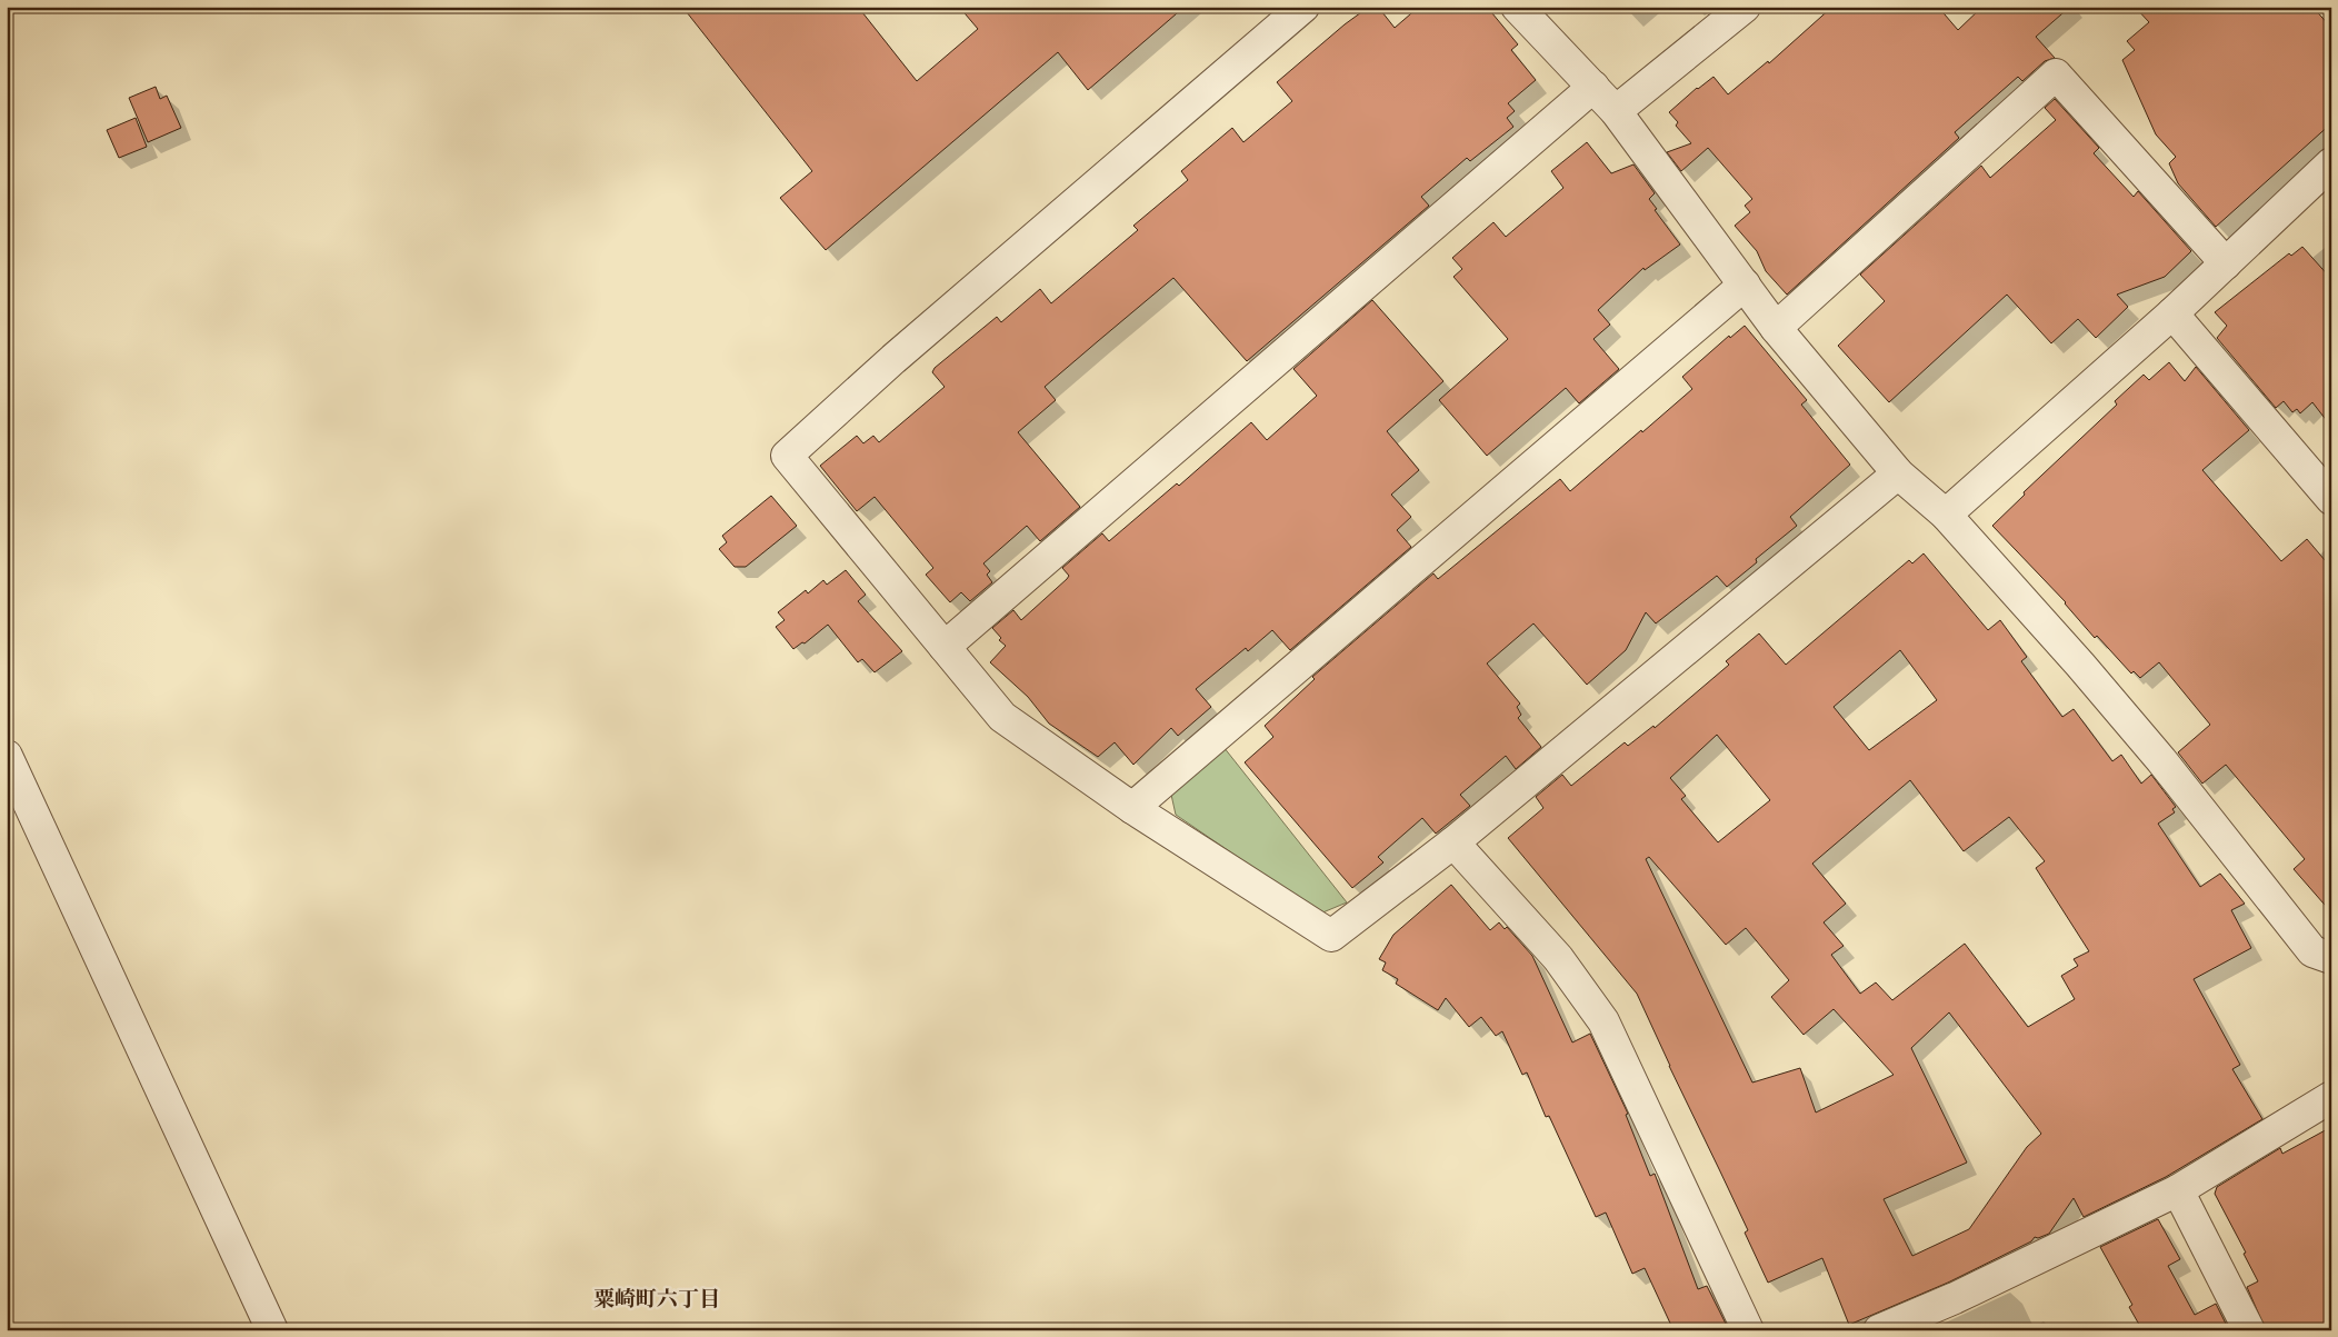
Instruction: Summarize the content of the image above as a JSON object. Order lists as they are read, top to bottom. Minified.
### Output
{"districts":["粟崎町六丁目"]}
